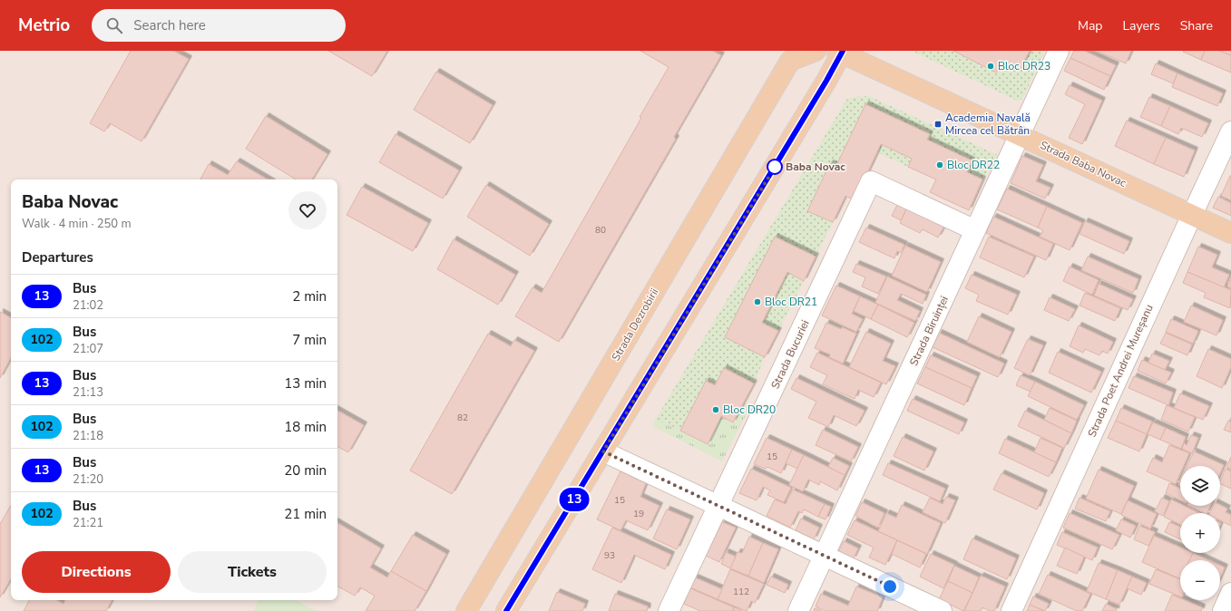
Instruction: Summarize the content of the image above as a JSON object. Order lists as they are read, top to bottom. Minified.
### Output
{"streets":{"main road":["Strada Baba Novac","Strada Dezrobirii"],"street":["Strada Biruinței","Strada Bucuriei","Strada Poet Andrei Mureșanu"]},"crossings":[["Strada Baba Novac","Strada Biruinței"],["Strada Baba Novac","Strada Poet Andrei Mureșanu"],["Strada Biruinței","Strada Bucuriei"]],"places":{"other":["Bloc DR23","Bloc DR22","Baba Novac","Bloc DR21","Bloc DR20"],"transit":["Academia Navală Mircea cel Bătrân"]},"lines":["bus line 13"],"house_numbers":["80","82","15","15","19","93","112"],"page":{"header":"Metrio","search":"Search here","nav":["Map","Layers","Share"],"on_map":"13","heading":[["Baba Novac","Walk · 4 min · 250 m"],"Departures"],"list":[{"mark":"13","name":"Bus","note":"21:02","value":"2 min"},{"mark":"102","name":"Bus","note":"21:07","value":"7 min"},{"mark":"13","name":"Bus","note":"21:13","value":"13 min"},{"mark":"102","name":"Bus","note":"21:18","value":"18 min"},{"mark":"13","name":"Bus","note":"21:20","value":"20 min"},{"mark":"102","name":"Bus","note":"21:21","value":"21 min"}],"map_buttons":["+","−"],"buttons":["Directions","Tickets"]}}
